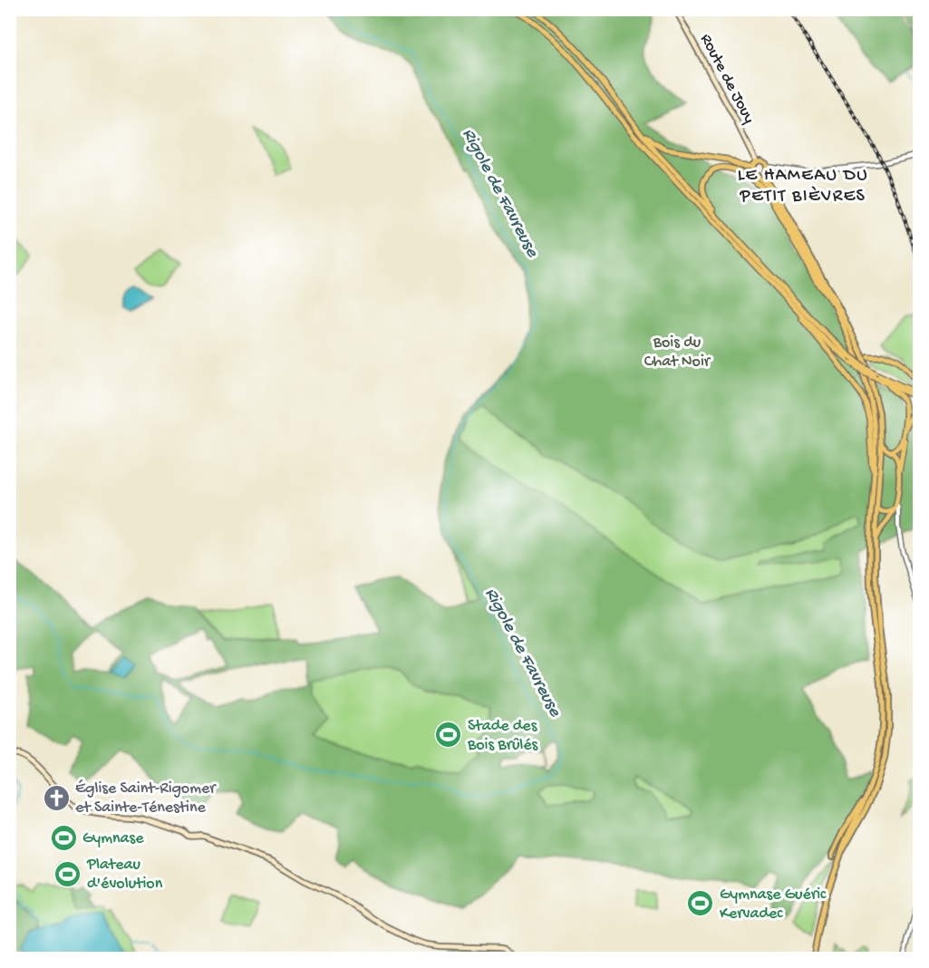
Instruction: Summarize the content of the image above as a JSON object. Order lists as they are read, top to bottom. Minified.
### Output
{"streets":{"main road":["Route de Jouy"]},"districts":["LE HAMEAU DU PETIT BIÈVRES"],"water":["Rigole de Favreuse"],"parks":["Bois du Chat Noir"],"places":{"sports":["Stade des Bois Brûlés","Gymnase","Plateau d'évolution","Gymnase Guéric Kervadec"],"church":["Église Saint-Rigomer et Sainte-Ténestine"]}}
